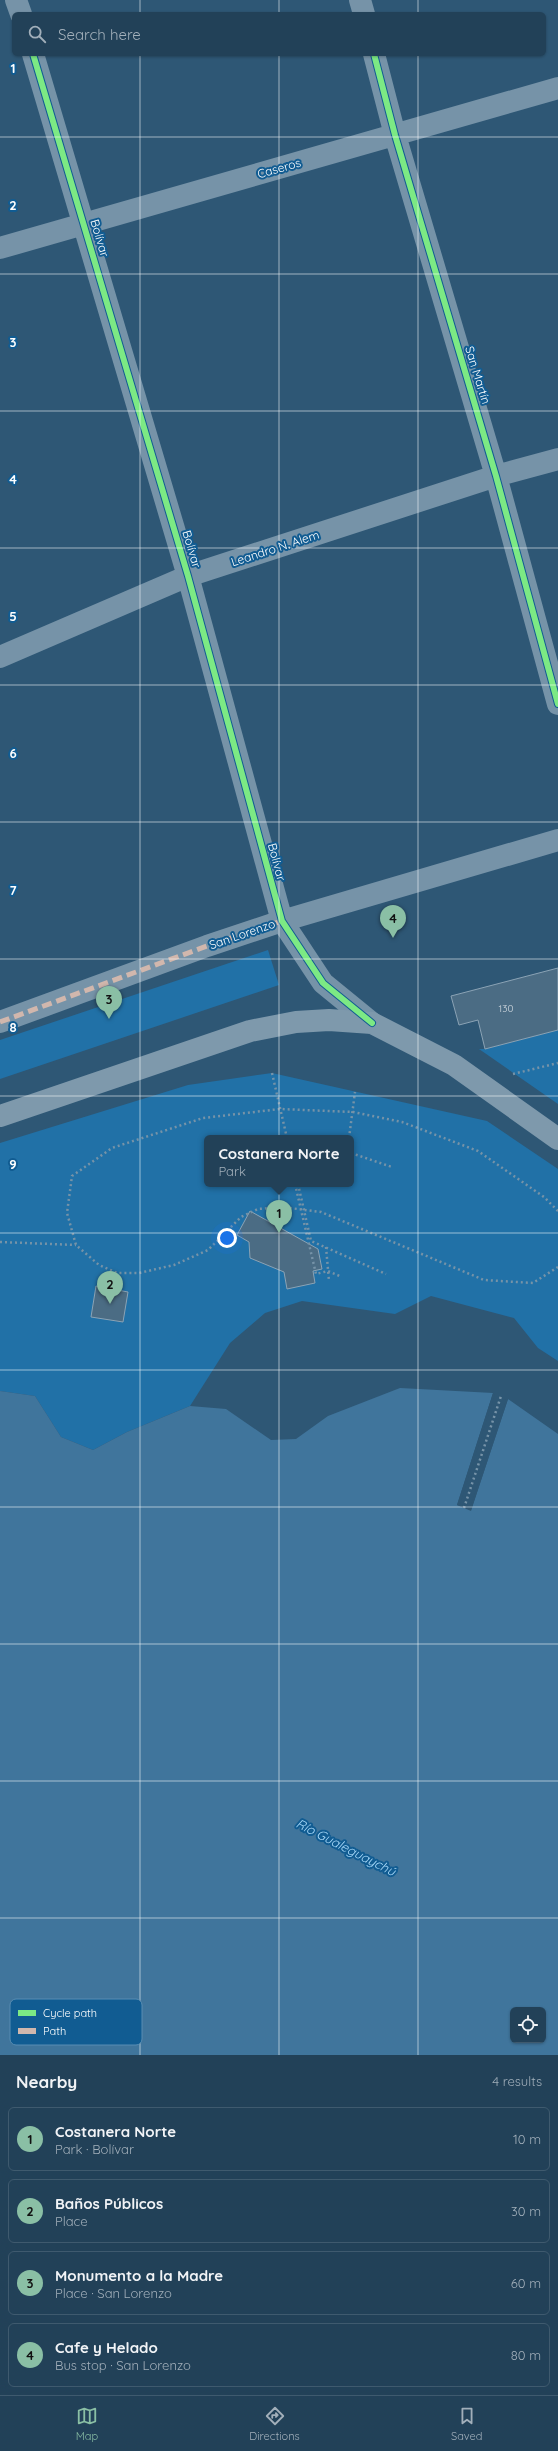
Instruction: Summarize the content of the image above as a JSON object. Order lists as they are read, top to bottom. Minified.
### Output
{"streets":{"street":["Caseros","Bolívar","San Martín","Leandro N. Alem","San Lorenzo"]},"crossings":[["Caseros","Bolívar"],["Caseros","San Martín"],["Bolívar","Leandro N. Alem"],["Bolívar","San Lorenzo"],["San Martín","Leandro N. Alem"]],"water":["Río Gualeguaychú"],"house_numbers":["130"],"legend":["Cycle path","Path"],"page":{"search":"Search here","pins":["4","3","1","2"],"popup":["Costanera Norte","Park"],"heading":["Nearby","4 results"],"list":[{"mark":"1","name":"Costanera Norte","note":"Park · Bolívar","value":"10 m"},{"mark":"2","name":"Baños Públicos","note":"Place","value":"30 m"},{"mark":"3","name":"Monumento a la Madre","note":"Place · San Lorenzo","value":"60 m"},{"mark":"4","name":"Cafe y Helado","note":"Bus stop · San Lorenzo","value":"80 m"}],"nav":["Map","Directions","Saved"]},"grid":{"rows":["1","2","3","4","5","6","7","8","9"]}}
